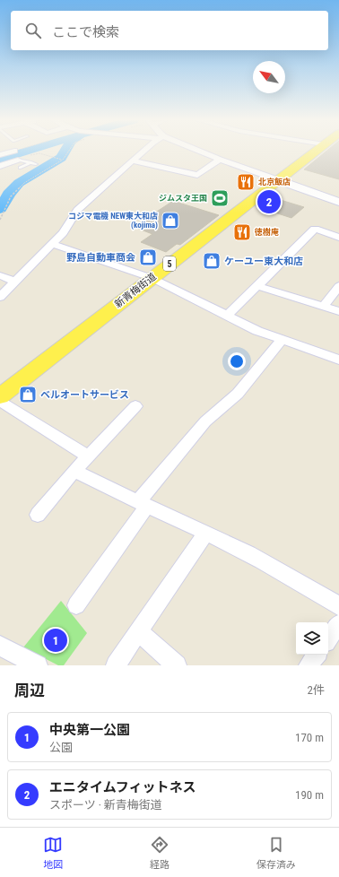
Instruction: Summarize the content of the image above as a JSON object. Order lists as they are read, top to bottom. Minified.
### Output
{"streets":{"main road":["5","新青梅街道"]},"places":{"restaurant":["北京飯店","徳樹庵"],"sports":["ジムスタ王国"],"shop":["コジマ電機 NEW東大和店 (kojima)","野島自動車商会","ケーユー東大和店","ベルオートサービス"]},"north":"top left","page":{"search":"ここで検索","pins":["2","1"],"heading":["周辺","2件"],"list":[{"mark":"1","name":"中央第一公園","note":"公園","value":"170 m"},{"mark":"2","name":"エニタイムフィットネス","note":"スポーツ · 新青梅街道","value":"190 m"}],"nav":["地図","経路","保存済み"]}}
